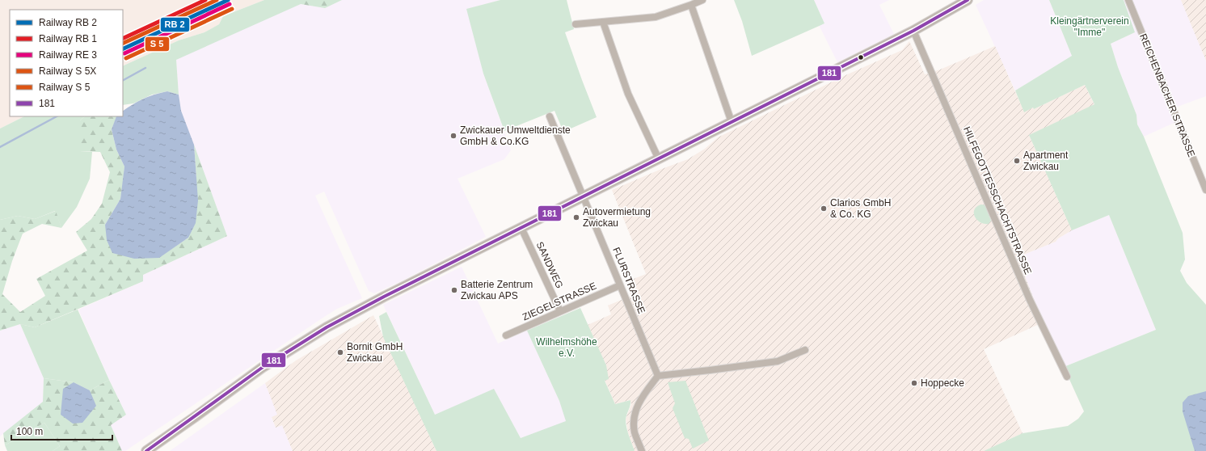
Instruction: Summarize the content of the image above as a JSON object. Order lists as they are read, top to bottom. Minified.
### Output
{"streets":{"street":["REICHENBACHER STRASSE","HILFEGOTTESSCHACHTSTRASSE","SANDWEG","FLURSTRASSE","ZIEGELSTRASSE"]},"crossings":[["SANDWEG","ZIEGELSTRASSE"],["FLURSTRASSE","ZIEGELSTRASSE"]],"parks":["Kleingärtnerverein \"Imme\"","Wilhelmshöhe e.V."],"places":["Zwickauer Umweltdienste GmbH & Co.KG","Apartment Zwickau","Clarios GmbH & Co. KG","Autovermietung Zwickau","Batterie Zentrum Zwickau APS","Bornit GmbH Zwickau","Hoppecke"],"lines":["transit line 181"],"legend":["Railway RB 2","Railway RB 1","Railway RE 3","Railway S 5X","Railway S 5","181"],"scale_bar":"100 m"}
